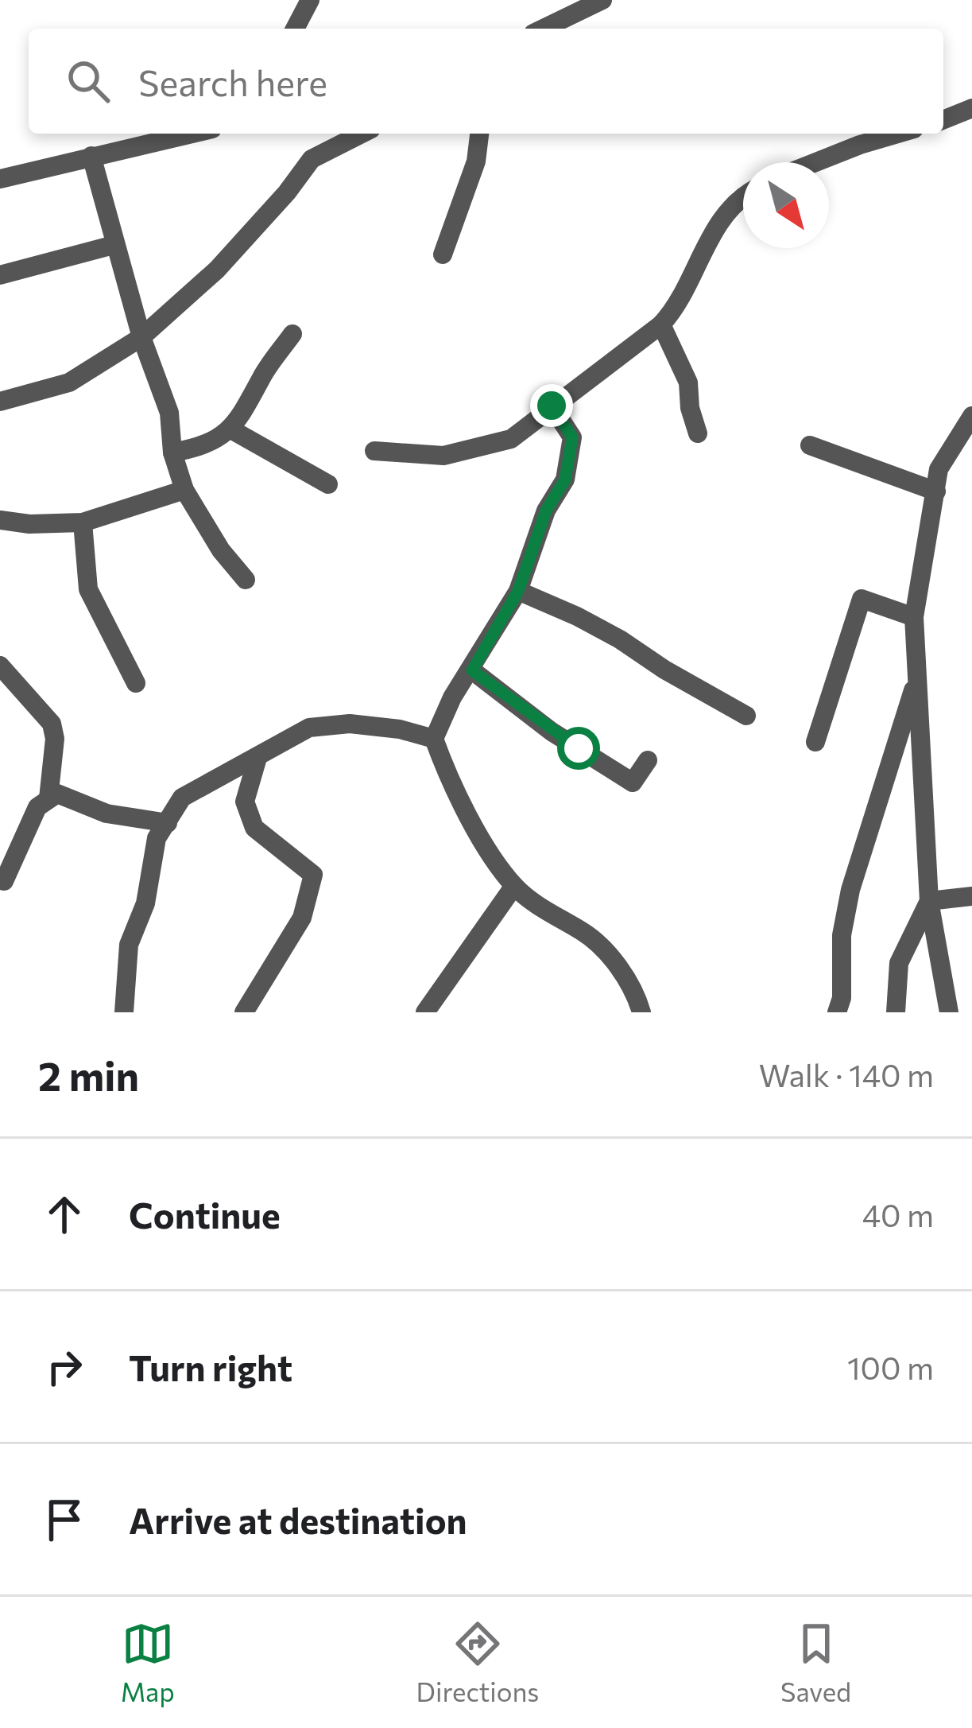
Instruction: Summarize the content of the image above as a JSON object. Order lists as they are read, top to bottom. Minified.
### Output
{"north":"bottom right","page":{"search":"Search here","heading":["2 min","Walk · 140 m"],"list":[["Continue","40 m"],["Turn right","100 m"],"Arrive at destination"],"nav":["Map","Directions","Saved"]}}
